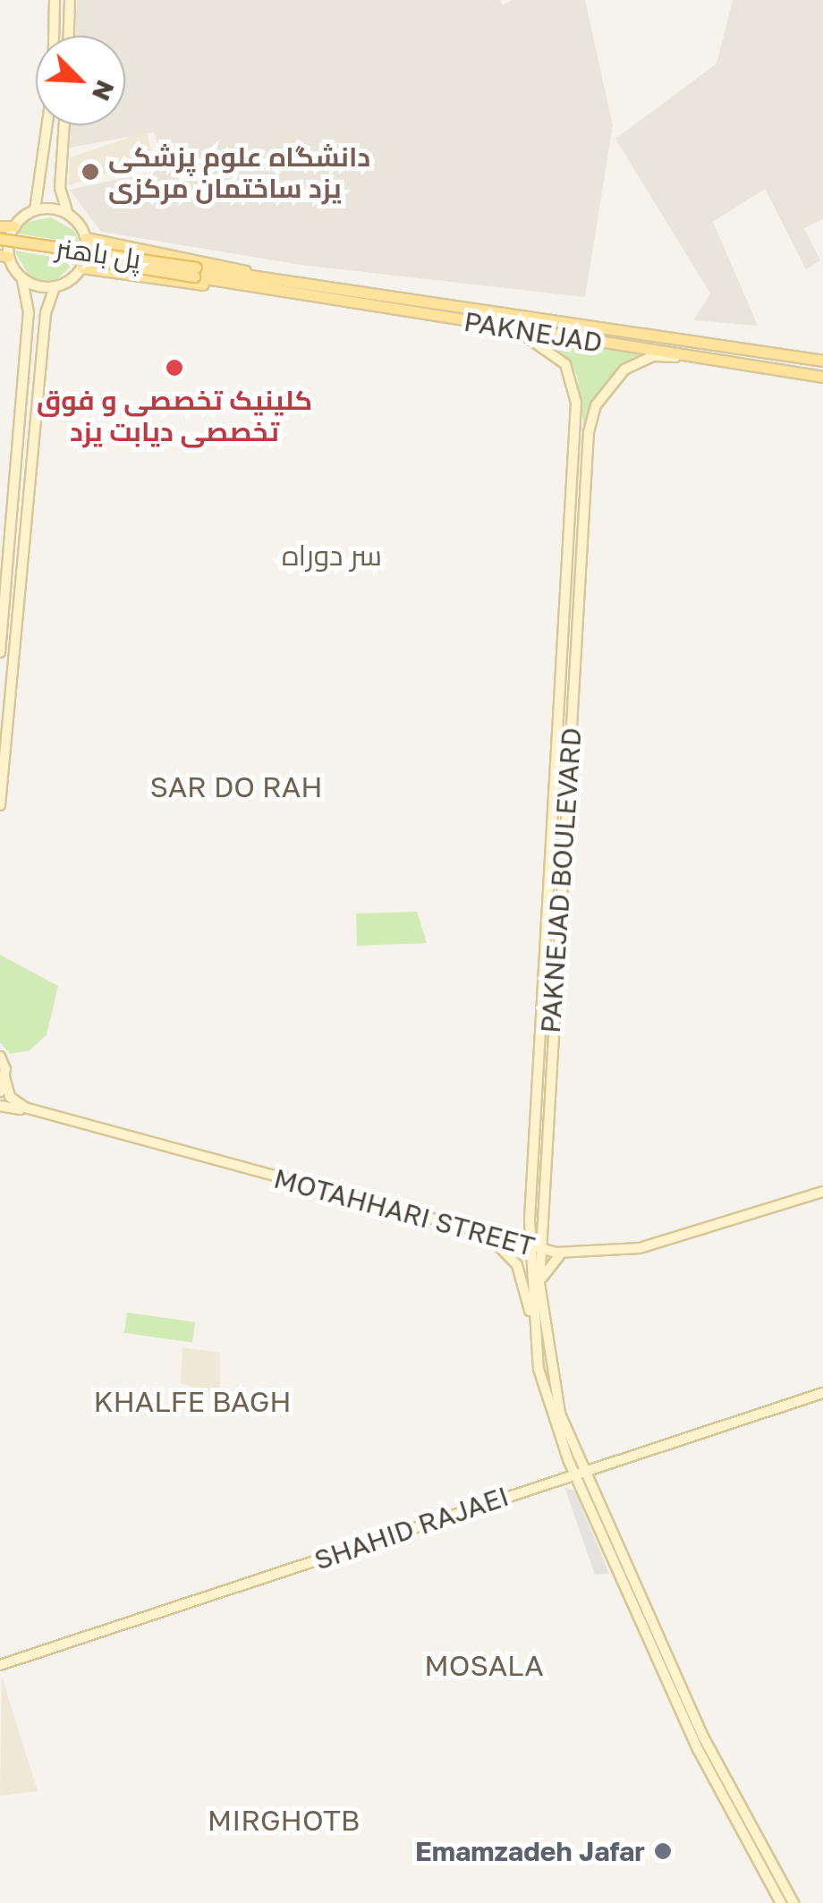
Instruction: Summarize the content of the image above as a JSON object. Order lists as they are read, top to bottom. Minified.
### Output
{"streets":{"main road":["پل باهنر","PAKNEJAD","PAKNEJAD BOULEVARD","MOTAHHARI STREET","SHAHID RAJAEI"]},"crossings":[["پل باهنر","PAKNEJAD"],["PAKNEJAD","PAKNEJAD BOULEVARD"],["PAKNEJAD BOULEVARD","MOTAHHARI STREET"],["PAKNEJAD BOULEVARD","SHAHID RAJAEI"]],"districts":["سر دوراه","SAR DO RAH","KHALFE BAGH","MOSALA","MIRGHOTB"],"places":["دانشگاه علوم پزشکی یزد ساختمان مرکزی","کلینیک تخصصی و فوق تخصصی دیابت یزد","Emamzadeh Jafar"],"north":"bottom right"}
